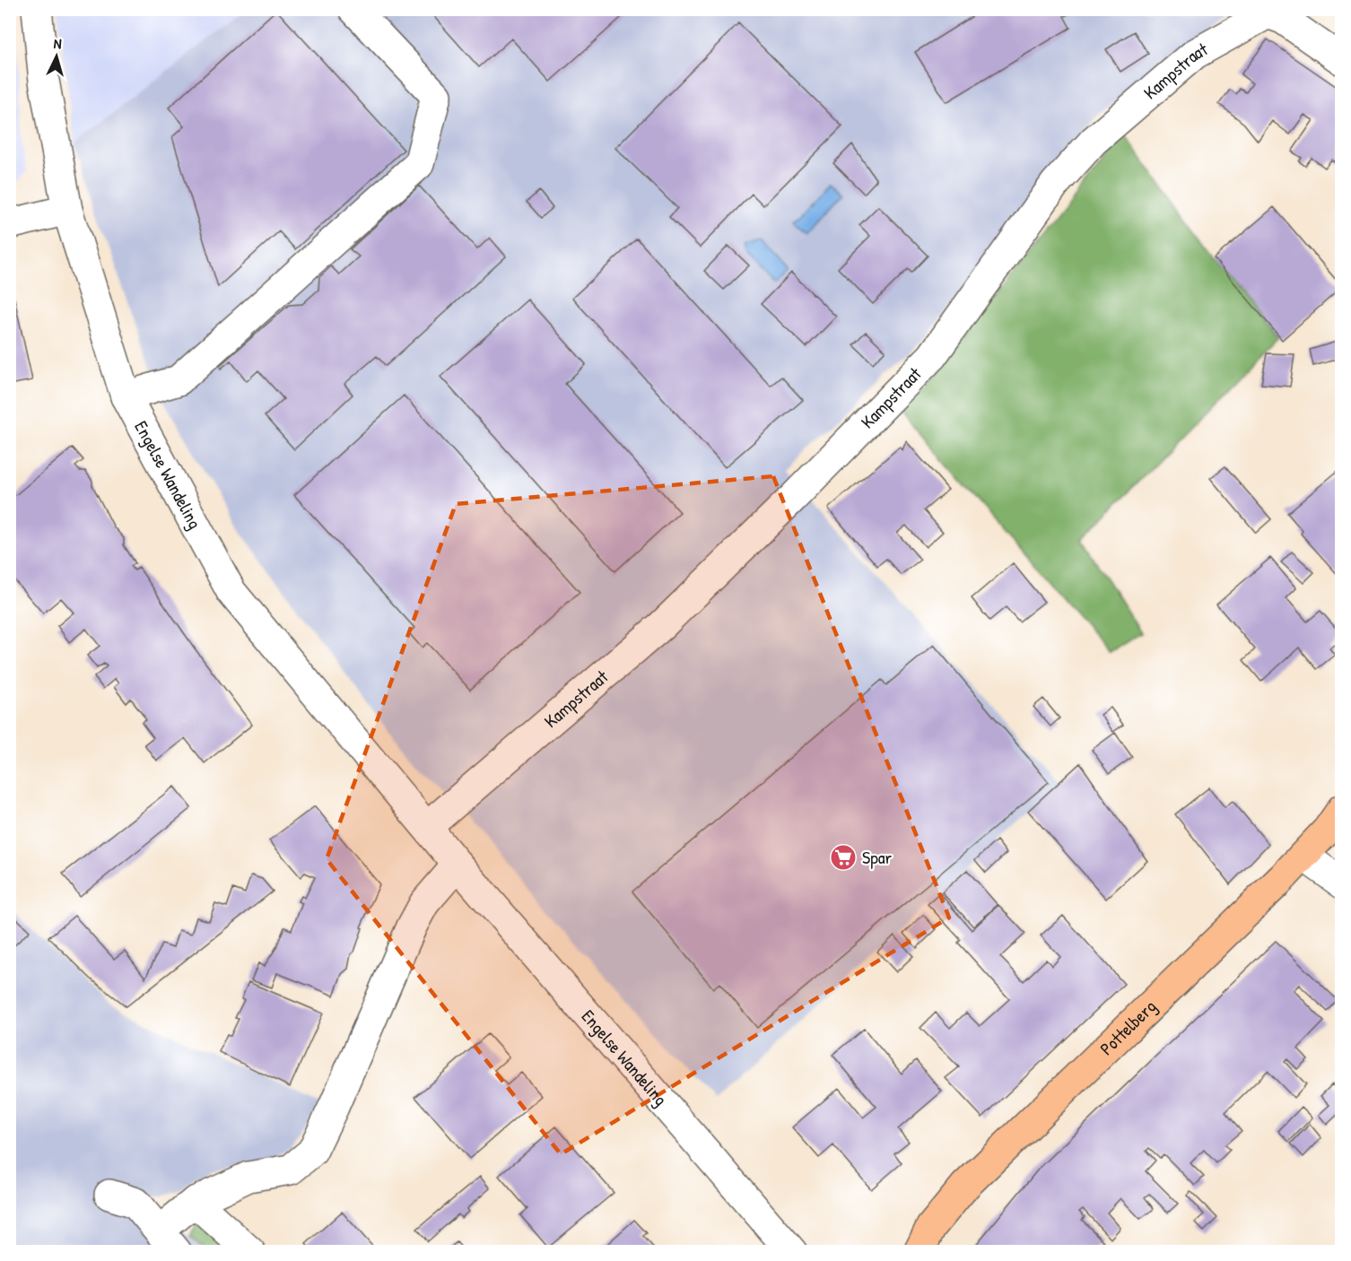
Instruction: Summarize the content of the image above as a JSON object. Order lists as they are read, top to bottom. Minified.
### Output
{"streets":{"main road":["Pottelberg"],"street":["Kampstraat","Engelse Wandeling"]},"crossings":[["Kampstraat","Engelse Wandeling"]],"places":{"supermarket":["Spar"]},"north":"top"}
